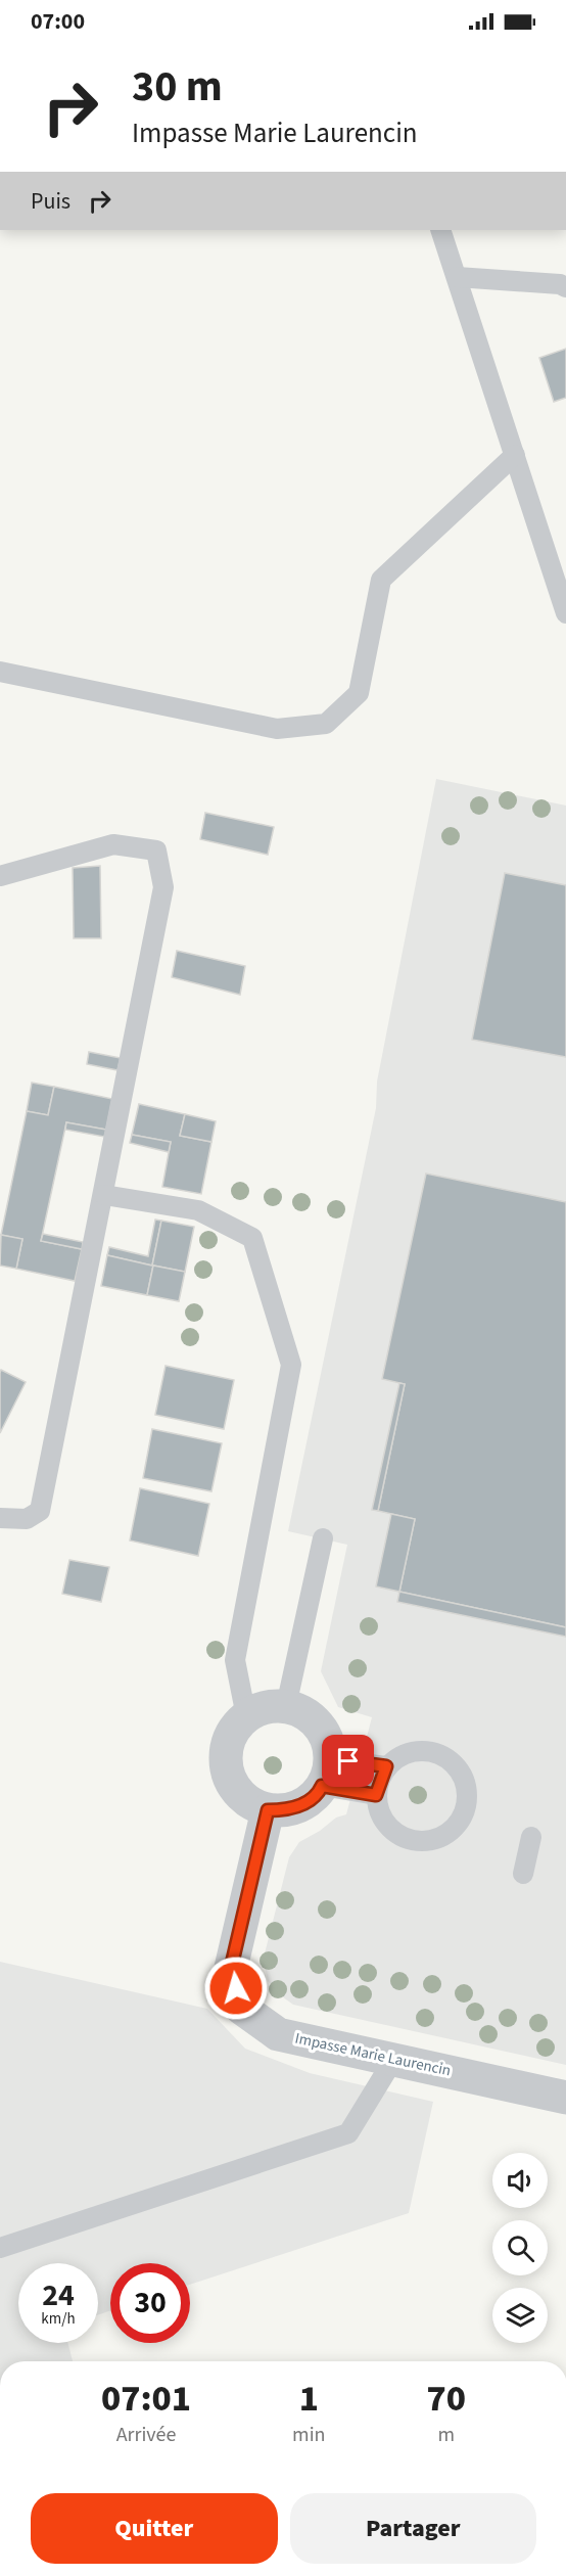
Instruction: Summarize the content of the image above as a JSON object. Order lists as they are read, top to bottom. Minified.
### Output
{"streets":{"street":["Impasse Marie Laurencin"]},"page":{"status":"07:00","turn":["30 m","Impasse Marie Laurencin"],"then":"Puis","speed":"24 km/h","limit":"30","eta":["07:01","Arrivée","1","min","70","m"],"buttons":["Quitter","Partager"]}}
